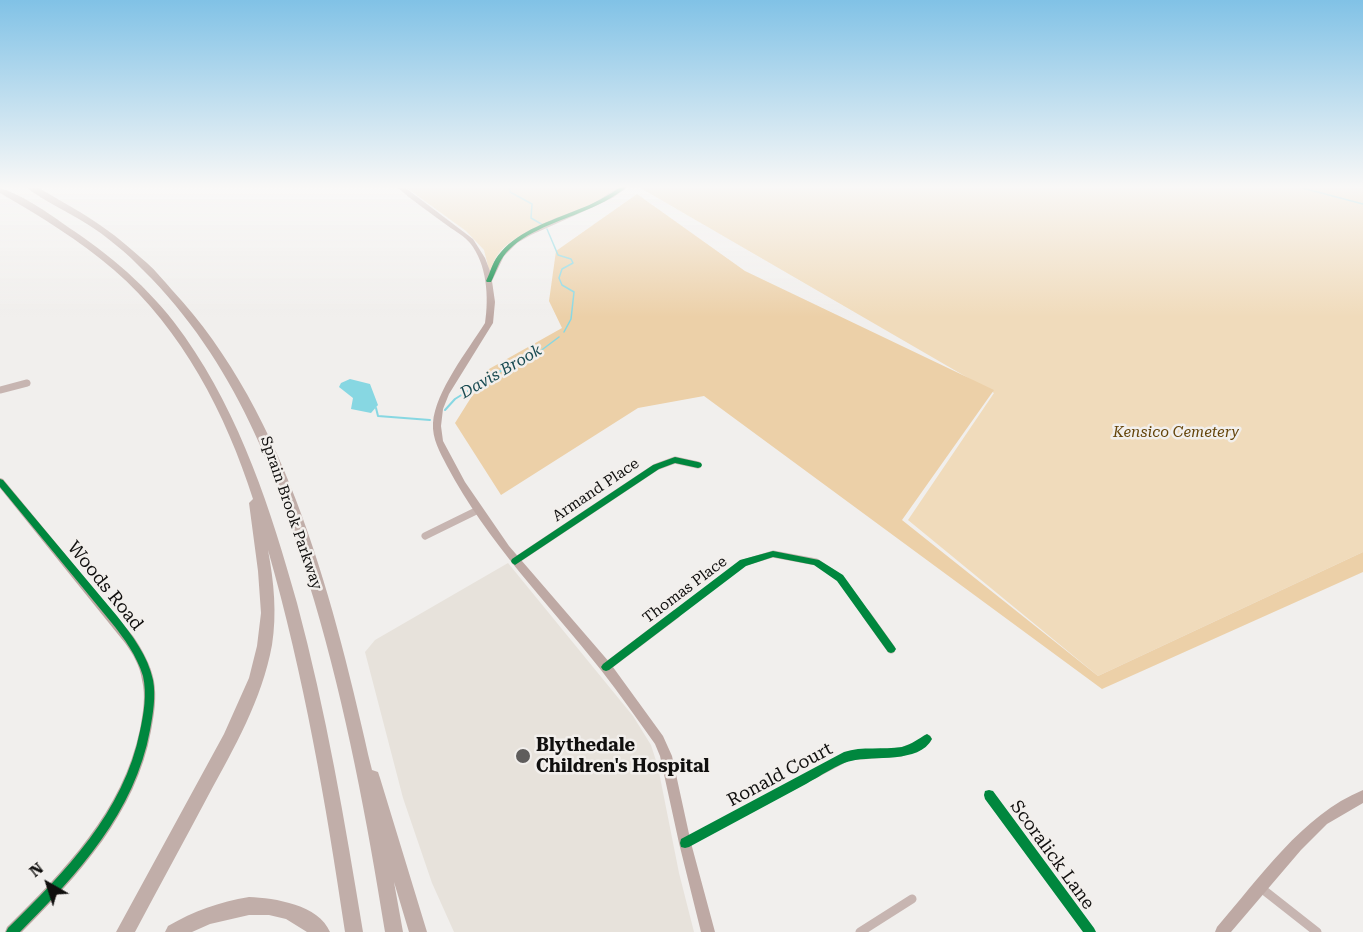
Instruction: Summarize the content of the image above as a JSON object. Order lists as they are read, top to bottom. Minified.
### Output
{"streets":{"highway":["Sprain Brook Parkway"],"main road":["Woods Road"],"street":["Armand Place","Thomas Place","Ronald Court","Scoralick Lane"]},"water":["Davis Brook"],"parks":["Kensico Cemetery"],"places":["Blythedale Children's Hospital"],"north":"top left"}
